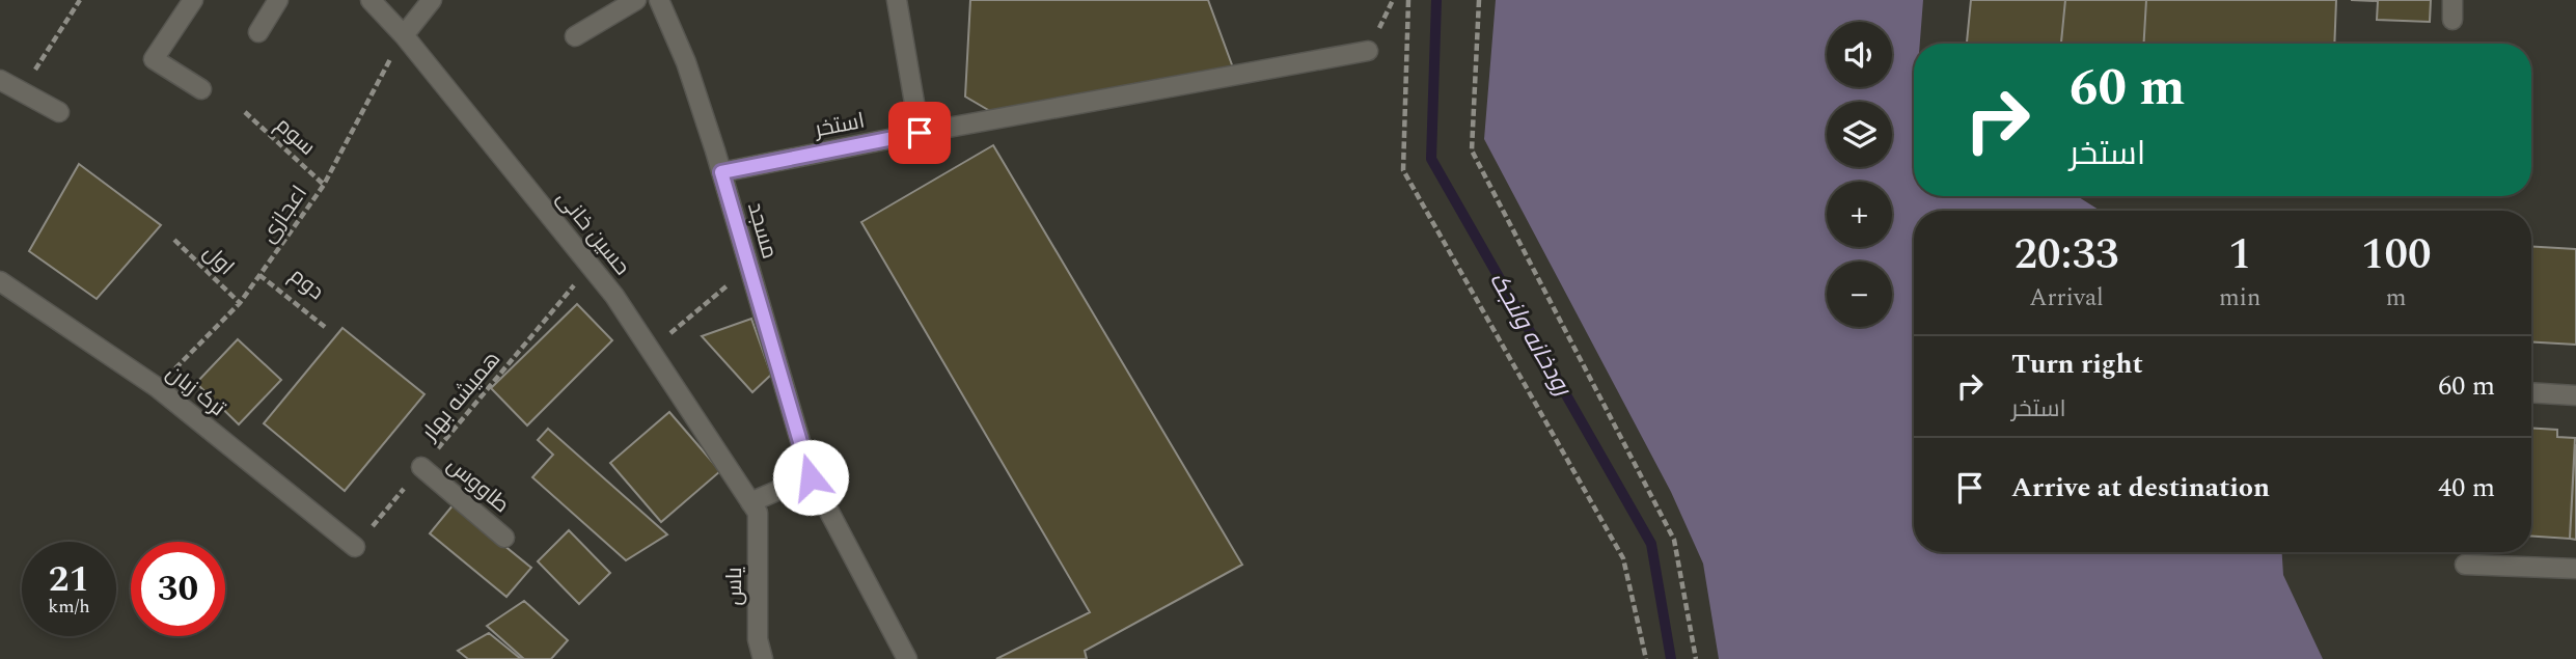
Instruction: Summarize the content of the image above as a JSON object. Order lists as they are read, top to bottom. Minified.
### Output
{"streets":{"street":["استخر","مسجد","حسین خانی","ترک زبان","طاووس","یاس"],"path":["سوم","اعجازی","اول","دوم","همیشه بهار"]},"crossings":[["استخر","مسجد"],["سوم","اعجازی"],["اعجازی","حسین خانی"],["اعجازی","اول"],["اعجازی","دوم"],["اعجازی","ترک زبان"],["حسین خانی","همیشه بهار"],["حسین خانی","یاس"],["ترک زبان","همیشه بهار"],["همیشه بهار","طاووس"]],"water":["رودخانه ولنجک"],"page":{"map_buttons":["+","−"],"turn":["60 m","استخر"],"eta":["20:33","Arrival","1","min","100","m"],"list":[{"name":"Turn right","note":"استخر","value":"60 m"},{"name":"Arrive at destination","value":"40 m"}],"speed":"21 km/h","limit":"30"}}
